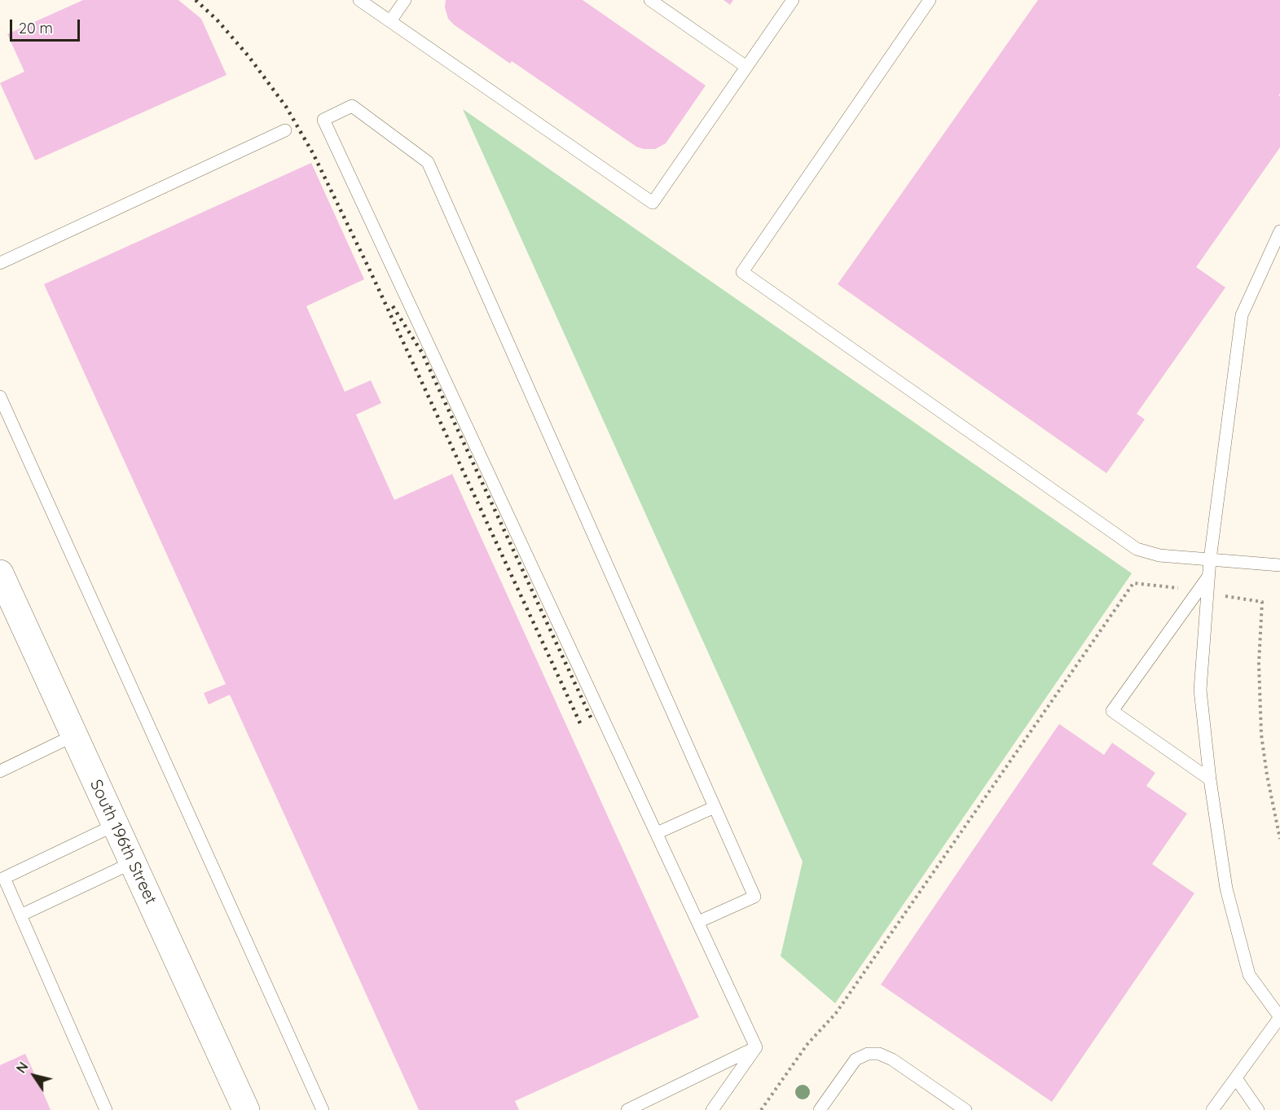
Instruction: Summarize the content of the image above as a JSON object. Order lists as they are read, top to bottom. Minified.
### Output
{"streets":{"main road":["South 196th Street"]},"scale_bar":"20 m","north":"top left"}
